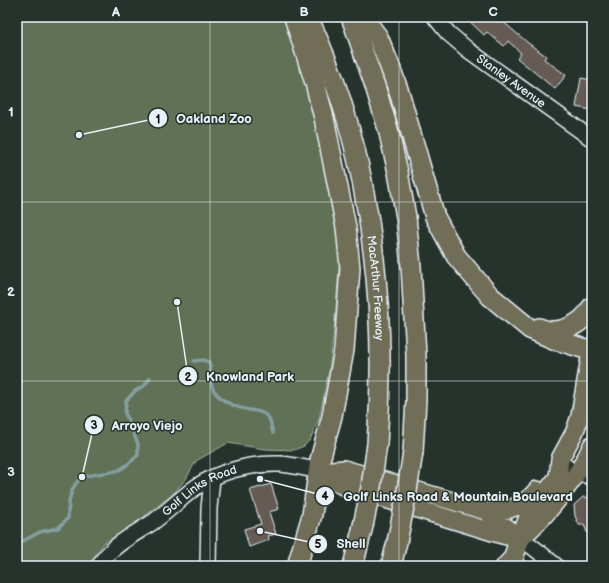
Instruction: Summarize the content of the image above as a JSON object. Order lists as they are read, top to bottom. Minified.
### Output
{"streets":{"highway":["MacArthur Freeway"],"main road":["Golf Links Road"],"street":["Stanley Avenue"]},"places":["Oakland Zoo","Knowland Park","Arroyo Viejo","Golf Links Road & Mountain Boulevard","Shell"],"grid":{"columns":["A","B","C"],"rows":["1","2","3"]}}
